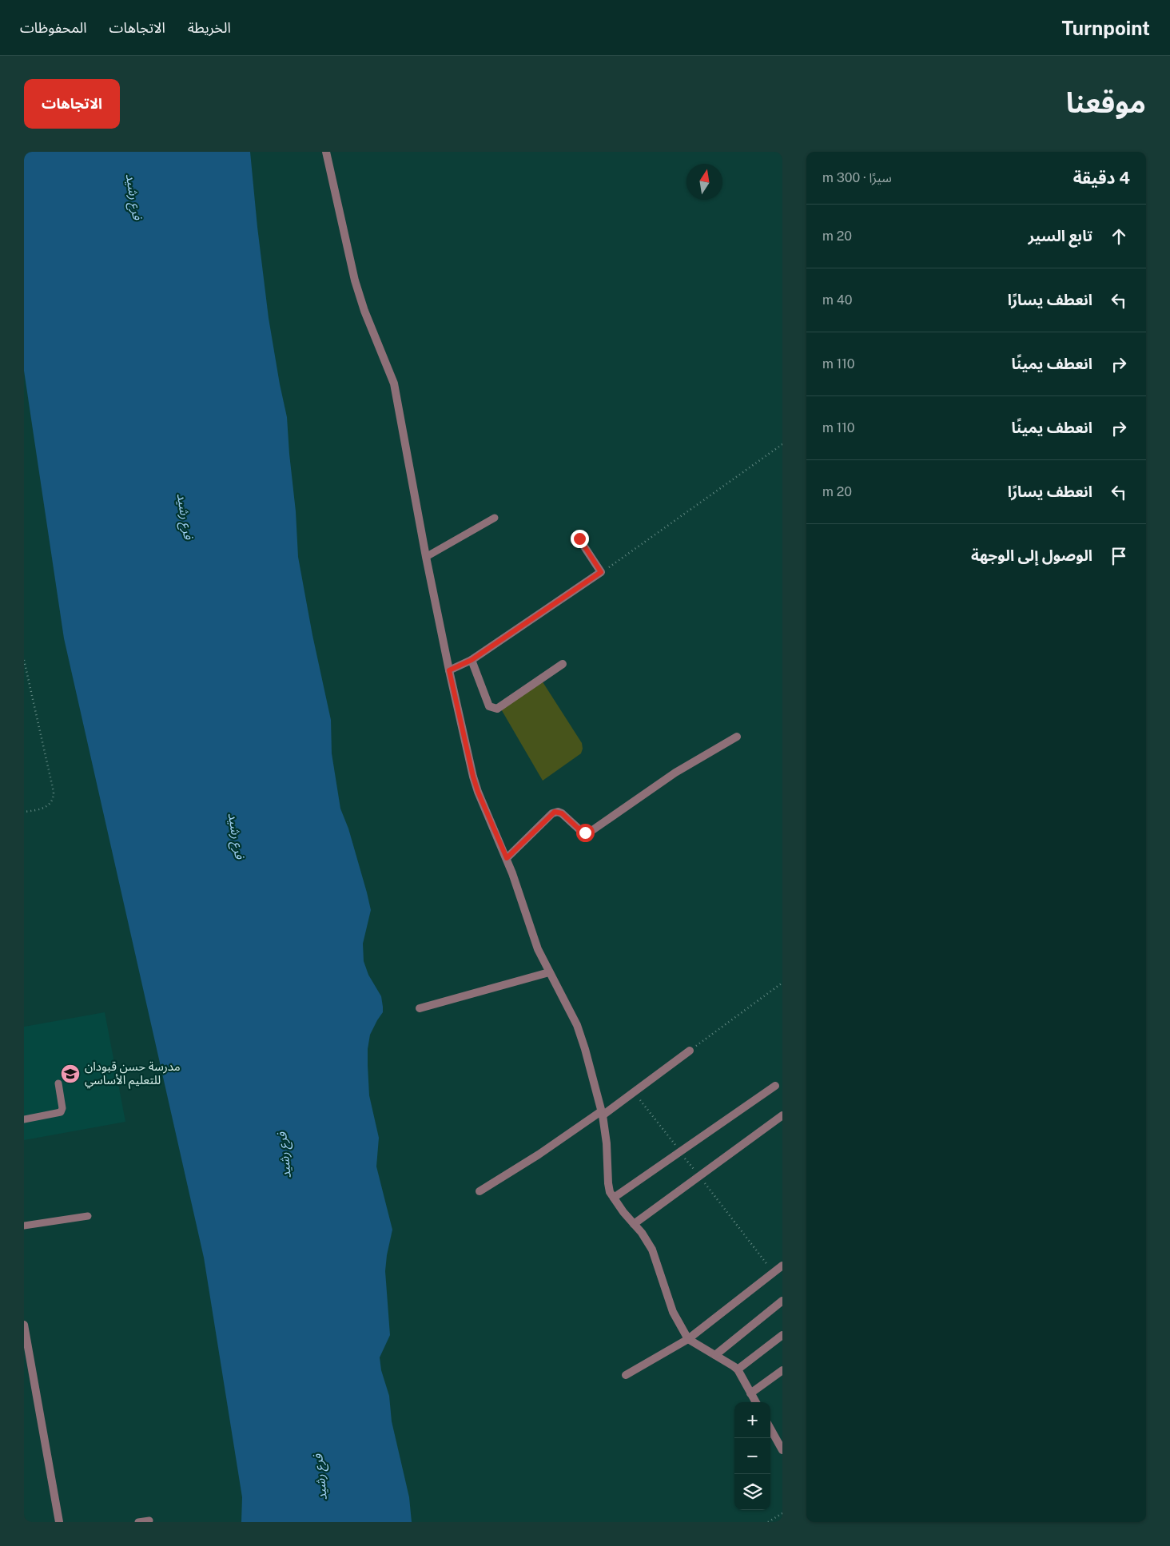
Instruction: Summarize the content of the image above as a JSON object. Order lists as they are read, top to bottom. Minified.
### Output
{"water":["فرع رشيد"],"places":{"school or university":["مدرسة حسن قبودان للتعليم الأساسي"]},"north":"top","page":{"header":"Turnpoint","nav":["الخريطة","الاتجاهات","المحفوظات"],"title":"موقعنا","buttons":"الاتجاهات","heading":["4 دقيقة","سيرًا · 300 m"],"list":[["تابع السير","20 m"],["انعطف يسارًا","40 m"],["انعطف يمينًا","110 m"],["انعطف يمينًا","110 m"],["انعطف يسارًا","20 m"],"الوصول إلى الوجهة"],"map_buttons":["+","−"]}}
